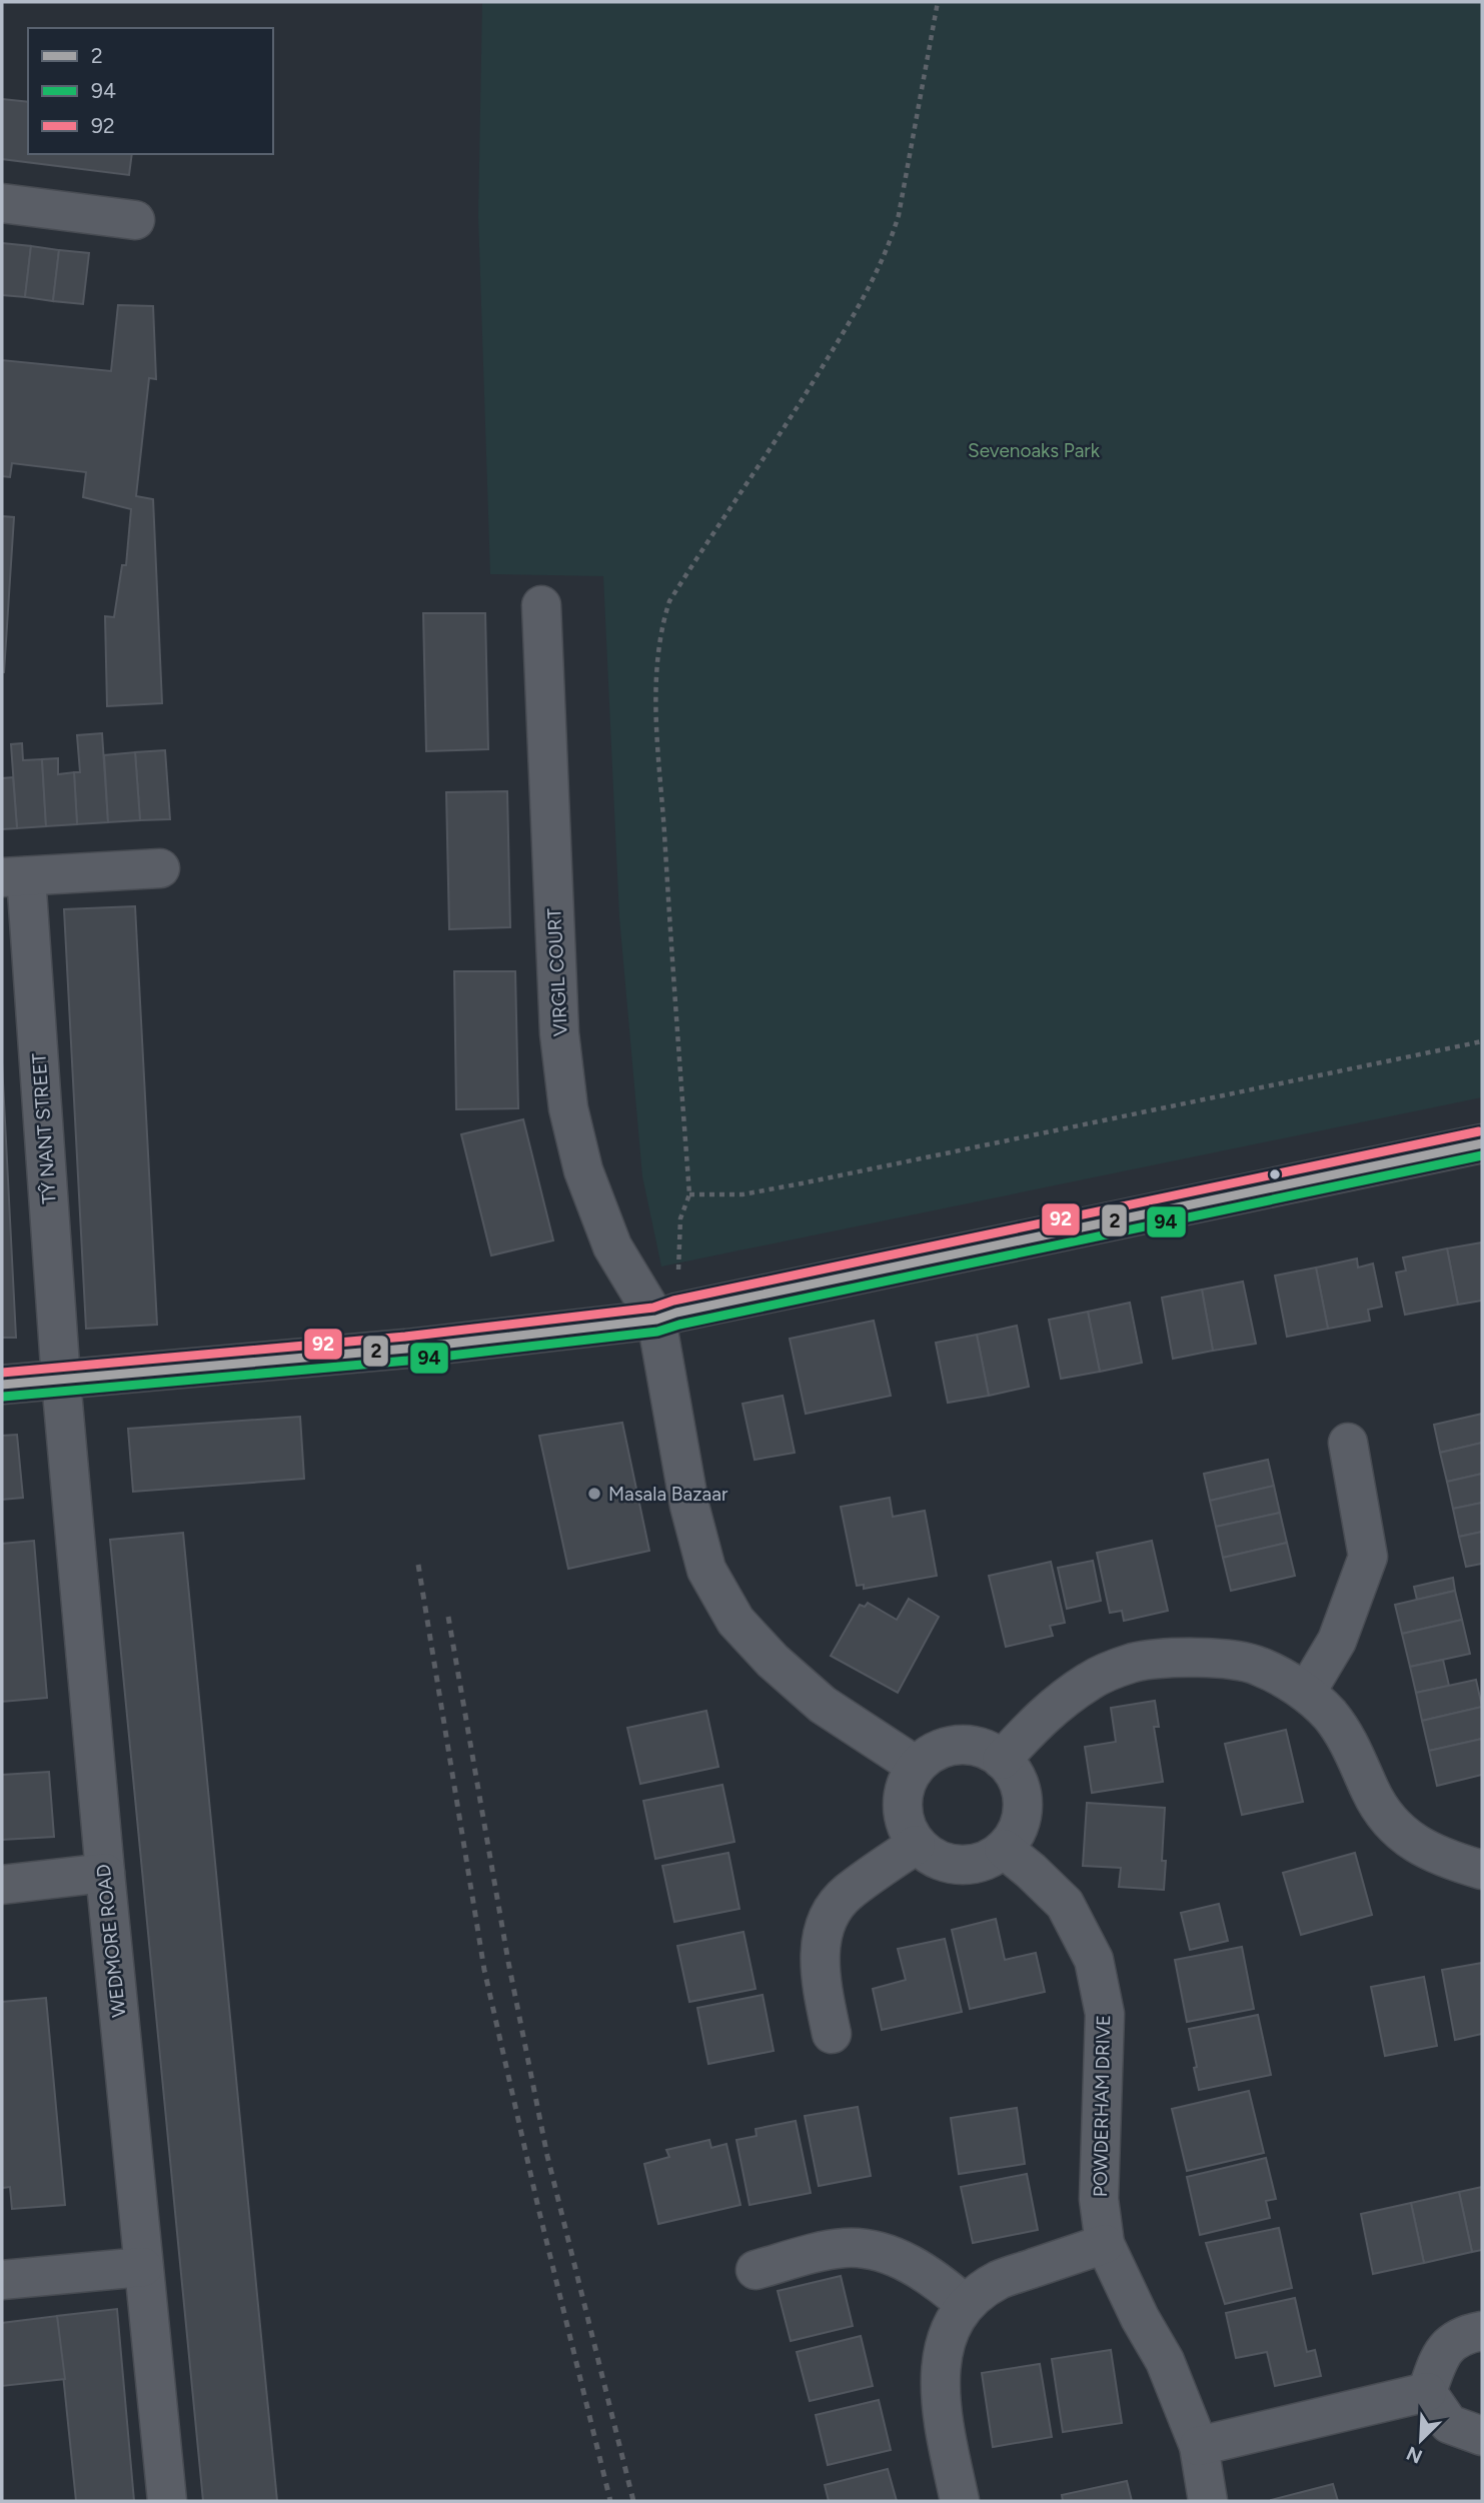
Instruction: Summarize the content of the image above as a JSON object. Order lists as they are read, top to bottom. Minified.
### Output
{"streets":{"street":["VIRGIL COURT","TŶ NANT STREET","WEDMORE ROAD","POWDERHAM DRIVE"]},"crossings":[["TŶ NANT STREET","WEDMORE ROAD"]],"parks":["Sevenoaks Park"],"places":["Masala Bazaar"],"lines":["transit line 92","transit line 2","transit line 94"],"legend":["2","94","92"],"north":"bottom left"}
